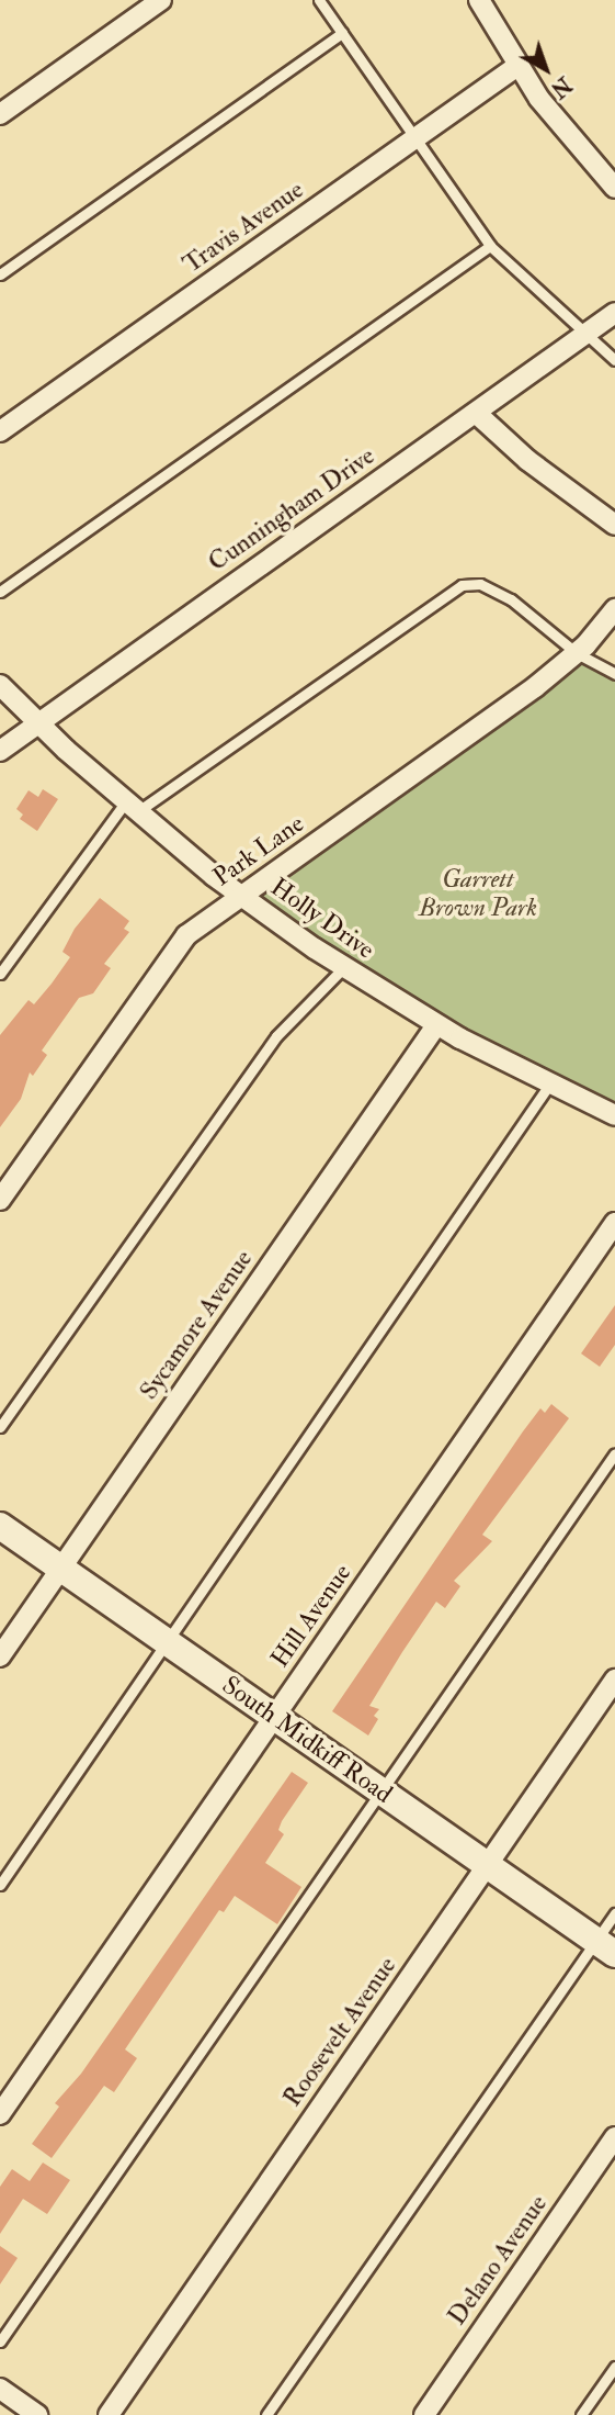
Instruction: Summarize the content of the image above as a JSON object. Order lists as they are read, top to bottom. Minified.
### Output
{"streets":{"main road":["South Midkiff Road"],"street":["Travis Avenue","Cunningham Drive","Park Lane","Holly Drive","Sycamore Avenue","Hill Avenue","Roosevelt Avenue","Delano Avenue"]},"crossings":[["Cunningham Drive","Holly Drive"],["Park Lane","Holly Drive"],["Holly Drive","Sycamore Avenue"],["Sycamore Avenue","South Midkiff Road"],["Hill Avenue","South Midkiff Road"],["South Midkiff Road","Roosevelt Avenue"]],"parks":["Garrett Brown Park"],"north":"bottom right"}
